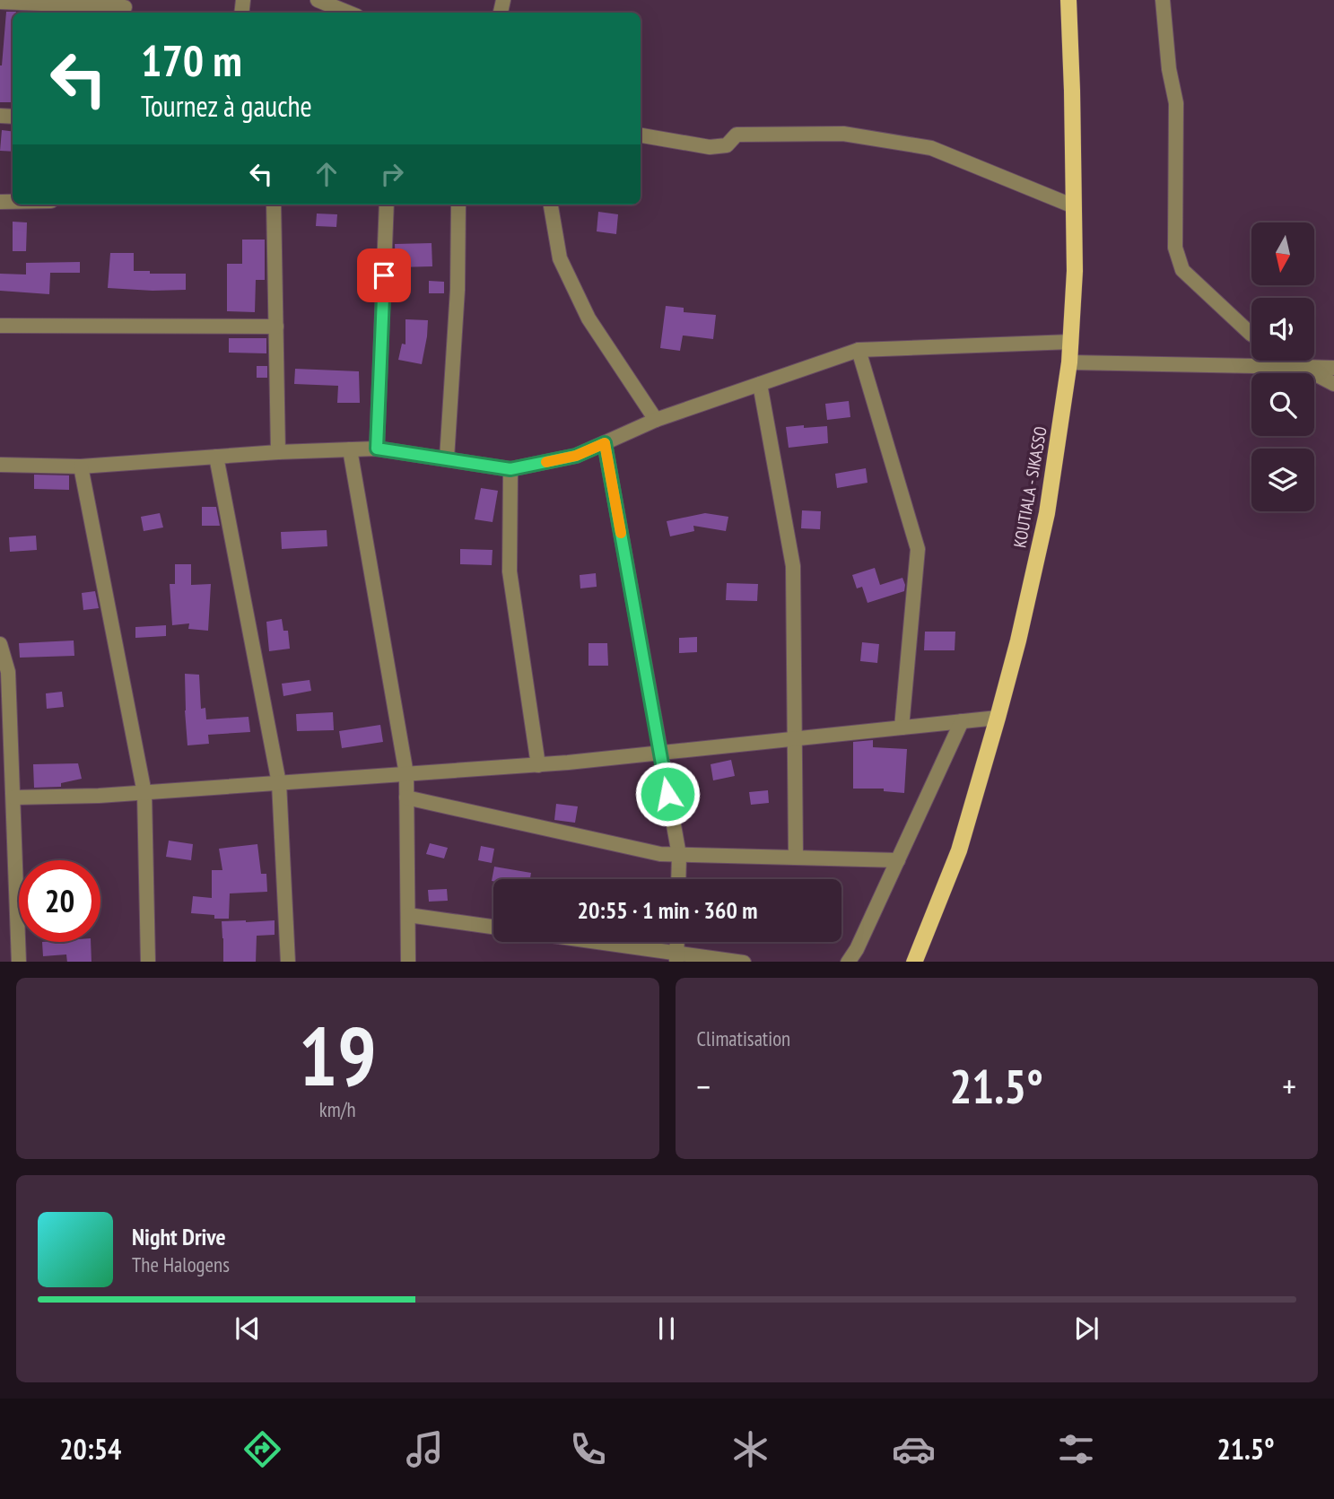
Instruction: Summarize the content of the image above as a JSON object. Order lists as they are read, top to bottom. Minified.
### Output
{"streets":{"main road":["KOUTIALA - SIKASSO"]},"north":"bottom","page":{"turn":["170 m","Tournez à gauche"],"limit":"20","trip":"20:55 · 1 min · 360 m","tile":[["19","km/h"],"Climatisation"],"heat":["−","21.5°","+"],"song":["Night Drive","The Halogens"],"tabs":["20:54","21.5°"]}}
